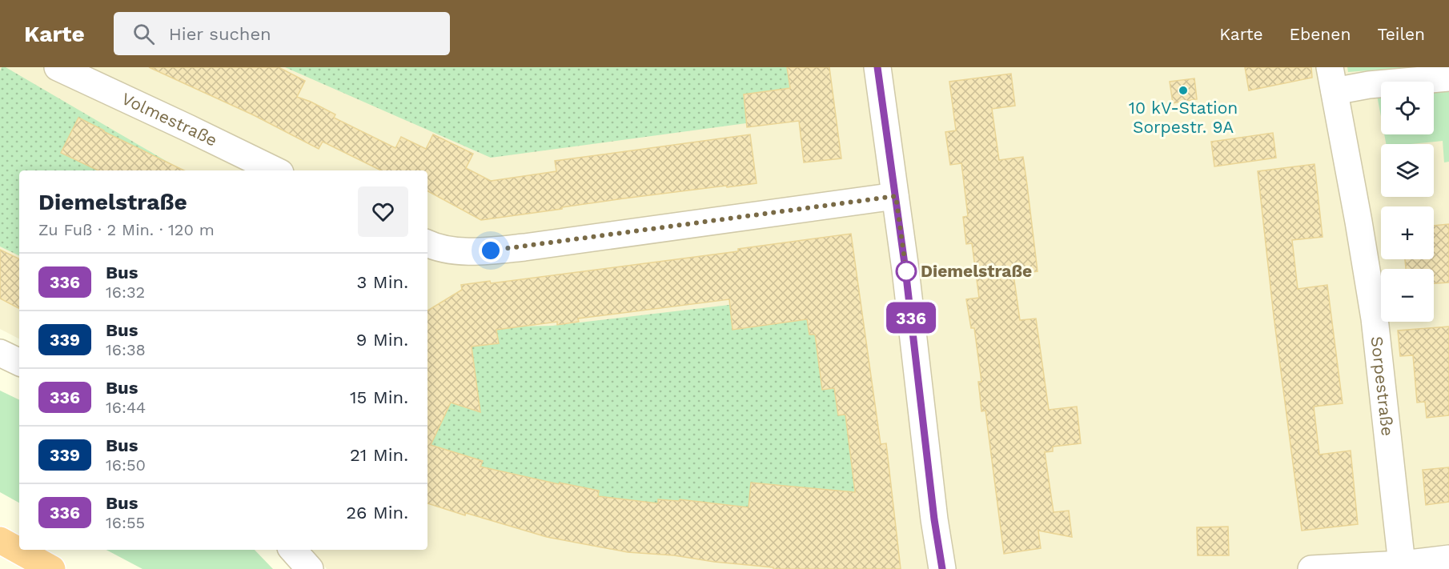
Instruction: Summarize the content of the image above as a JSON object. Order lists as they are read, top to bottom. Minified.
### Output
{"streets":{"street":["Volmestraße","Sorpestraße"]},"places":["10 kV-Station Sorpestr. 9A","Diemelstraße"],"lines":["bus line 336"],"page":{"header":"Karte","search":"Hier suchen","nav":["Karte","Ebenen","Teilen"],"on_map":"336","map_buttons":["+","−"],"heading":["Diemelstraße","Zu Fuß · 2 Min. · 120 m"],"list":[{"mark":"336","name":"Bus","note":"16:32","value":"3 Min."},{"mark":"339","name":"Bus","note":"16:38","value":"9 Min."},{"mark":"336","name":"Bus","note":"16:44","value":"15 Min."},{"mark":"339","name":"Bus","note":"16:50","value":"21 Min."},{"mark":"336","name":"Bus","note":"16:55","value":"26 Min."}]}}
